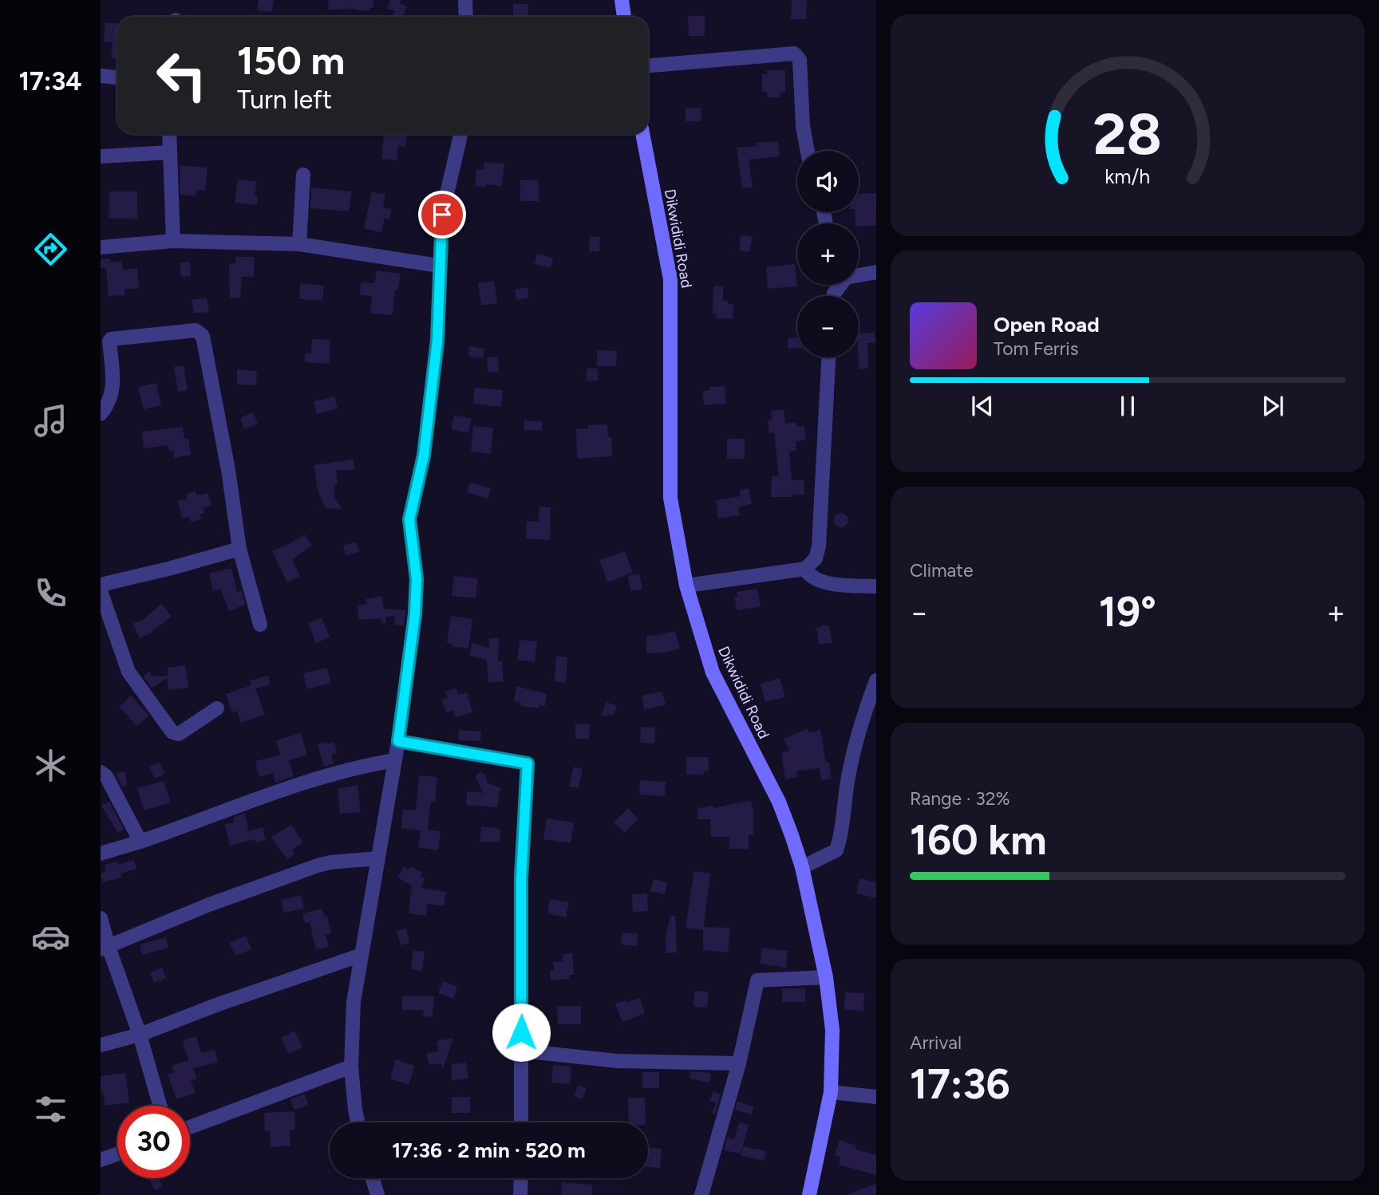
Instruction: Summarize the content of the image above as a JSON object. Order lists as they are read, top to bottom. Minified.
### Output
{"streets":{"street":["Dikwididi Road"]},"page":{"tabs":"17:34","turn":["150 m","Turn left"],"map_buttons":["+","−"],"song":["Open Road","Tom Ferris"],"tile":["Climate",["Range · 32%","160 km"],["Arrival","17:36"]],"heat":["−","19°","+"],"limit":"30","trip":"17:36 · 2 min · 520 m","gauge":["28","km/h"]}}
